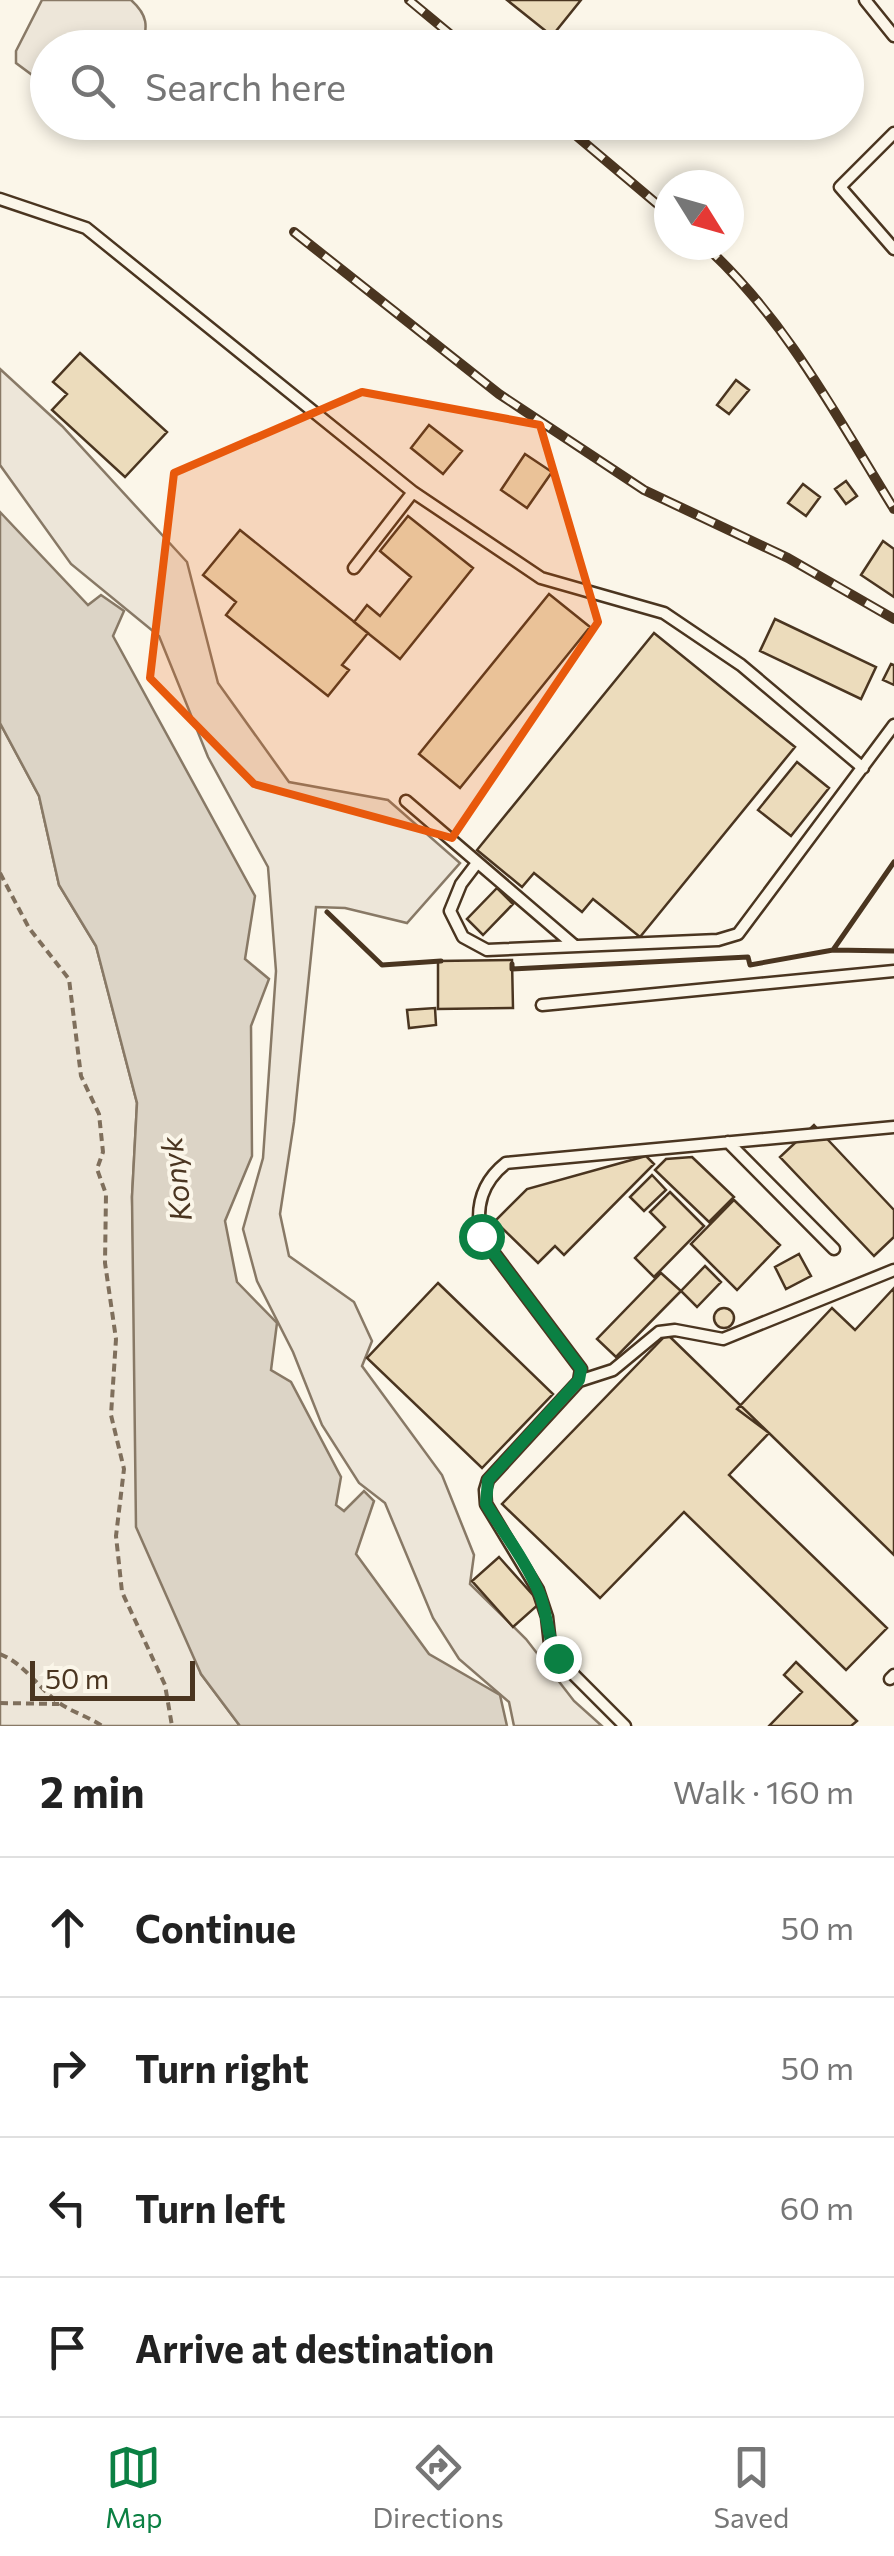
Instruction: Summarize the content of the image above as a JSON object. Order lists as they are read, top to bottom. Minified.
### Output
{"water":["Konyk"],"scale_bar":"50 m","north":"bottom right","page":{"search":"Search here","scale":"50 m","heading":["2 min","Walk · 160 m"],"list":[["Continue","50 m"],["Turn right","50 m"],["Turn left","60 m"],"Arrive at destination"],"nav":["Map","Directions","Saved"]}}
